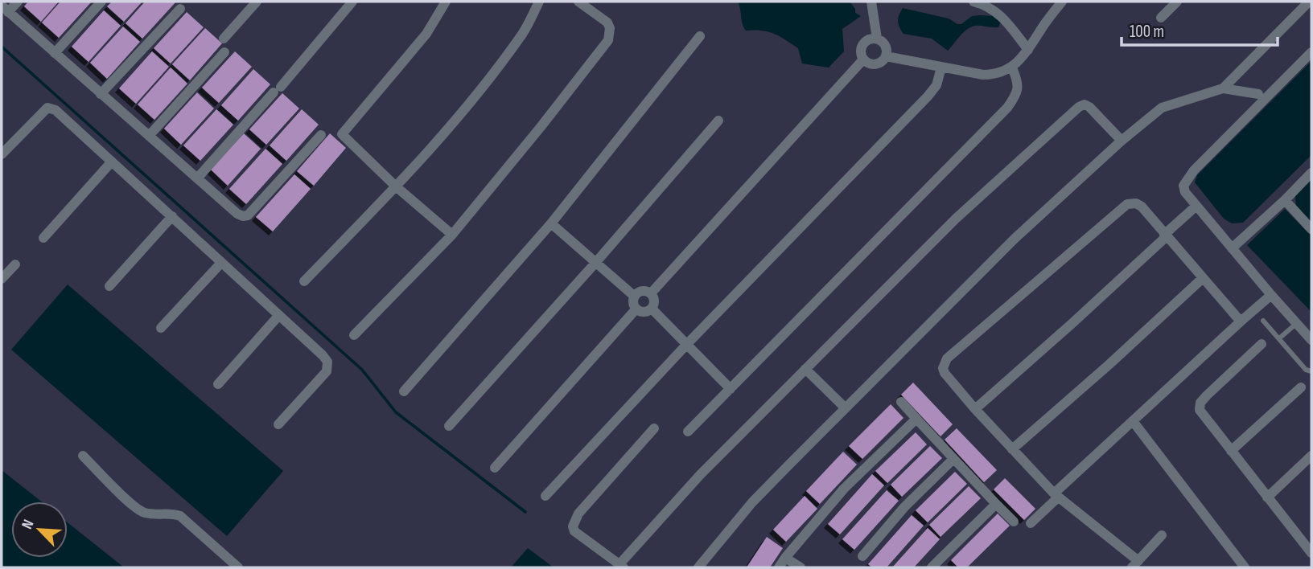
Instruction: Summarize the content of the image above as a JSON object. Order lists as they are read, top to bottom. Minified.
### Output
{"scale_bar":"100 m","north":"top left"}
